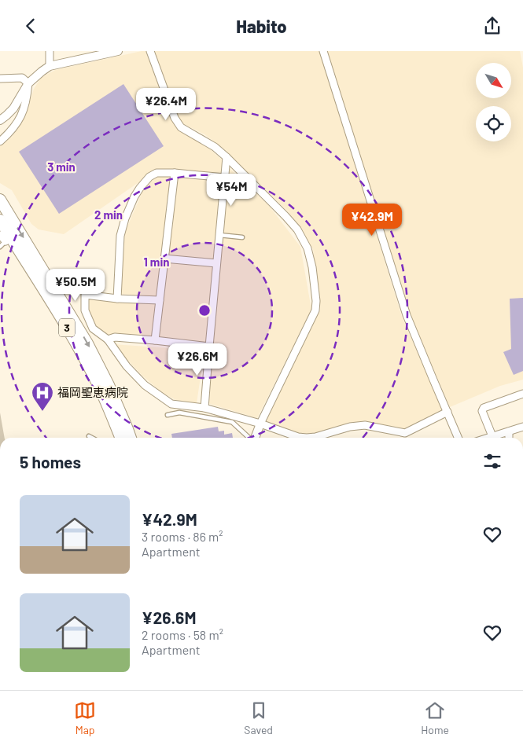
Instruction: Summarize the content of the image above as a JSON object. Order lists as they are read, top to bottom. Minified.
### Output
{"streets":{"highway":["3"]},"places":{"hospital":["福岡聖恵病院"]},"north":"bottom right","page":{"header":"Habito","price":["¥26.4M","¥54M","¥42.9M","¥50.5M","¥26.6M"],"heading":"5 homes","list":[{"name":"¥42.9M","note":"3 rooms · 86 m² · Apartment"},{"name":"¥26.6M","note":"2 rooms · 58 m² · Apartment"}],"tabs":["Map","Saved","Home"]},"rings":["3 min","2 min","1 min"]}
